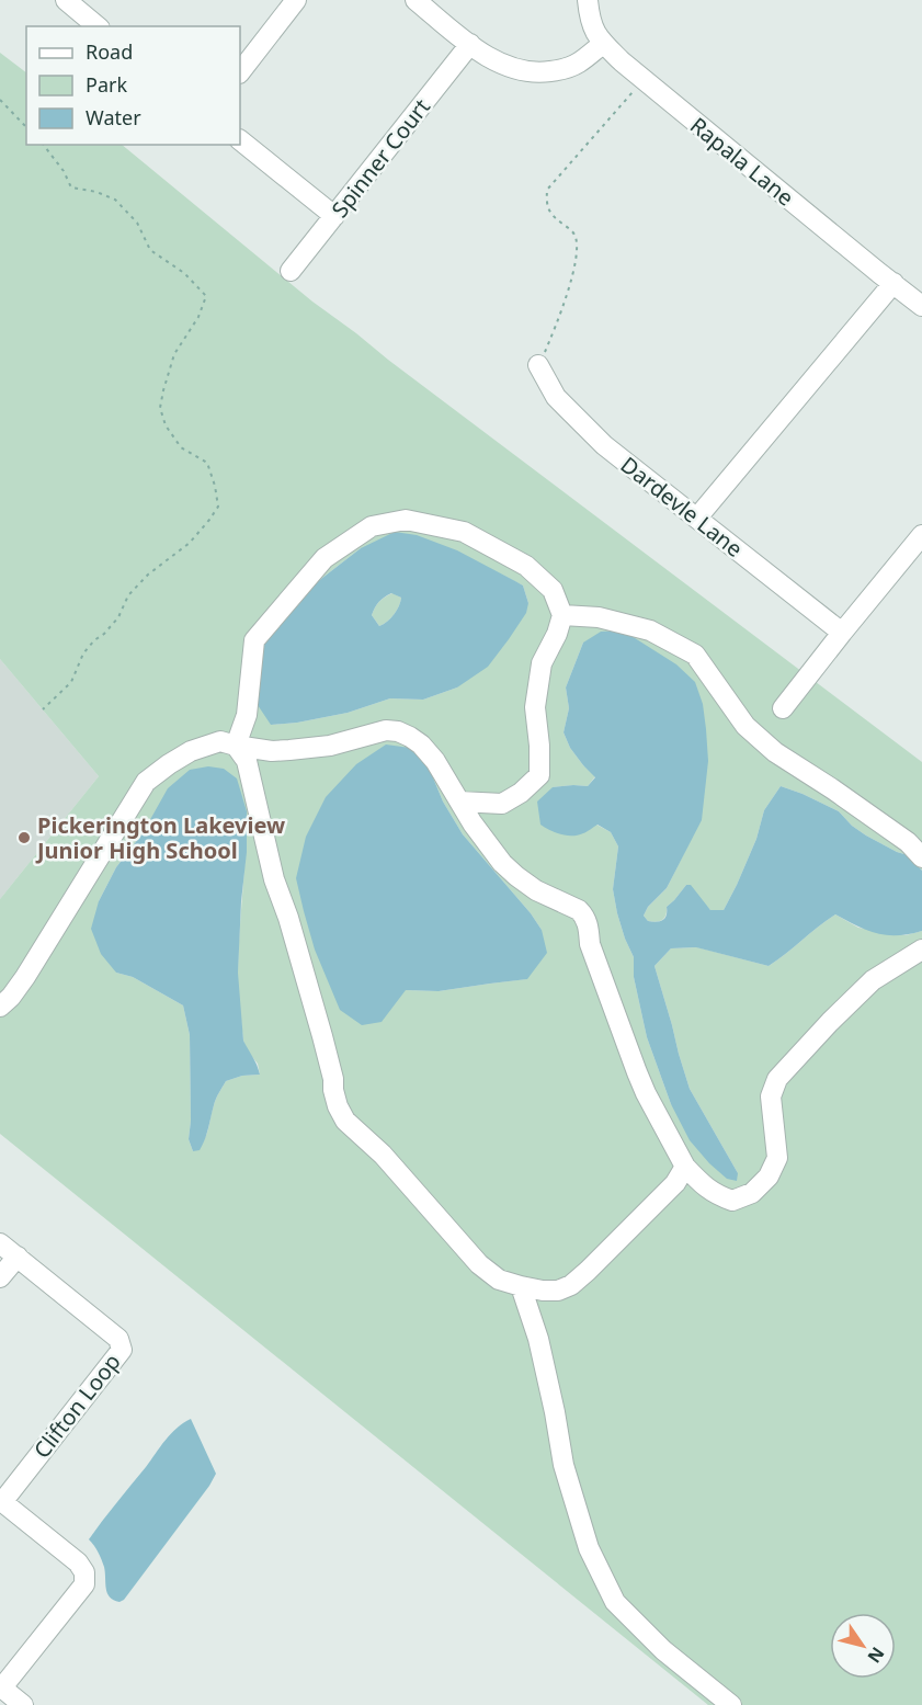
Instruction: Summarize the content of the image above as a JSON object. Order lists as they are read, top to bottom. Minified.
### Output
{"streets":{"street":["Spinner Court","Rapala Lane","Dardevle Lane","Clifton Loop"]},"places":["Pickerington Lakeview Junior High School"],"legend":["Road","Park","Water"],"north":"bottom right"}
